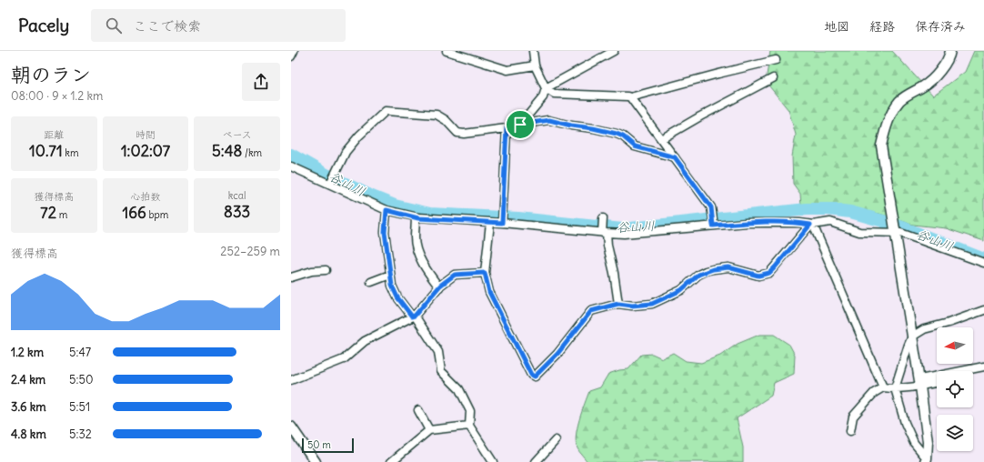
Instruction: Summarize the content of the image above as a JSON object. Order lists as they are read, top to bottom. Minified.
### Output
{"water":["谷山川"],"scale_bar":"50 m","north":"left","page":{"header":"Pacely","search":"ここで検索","nav":["地図","経路","保存済み"],"heading":["朝のラン","08:00 · 9 × 1.2 km"],"stats":[["距離","10.71 km"],["時間","1:02:07"],["ペース","5:48 /km"],["獲得標高","72 m"],["心拍数","166 bpm"],["kcal","833"]],"chart":["獲得標高","252–259 m"],"list":[{"name":"1.2 km","note":"5:47"},{"name":"2.4 km","note":"5:50"},{"name":"3.6 km","note":"5:51"},{"name":"4.8 km","note":"5:32"}],"scale":"50 m"}}
